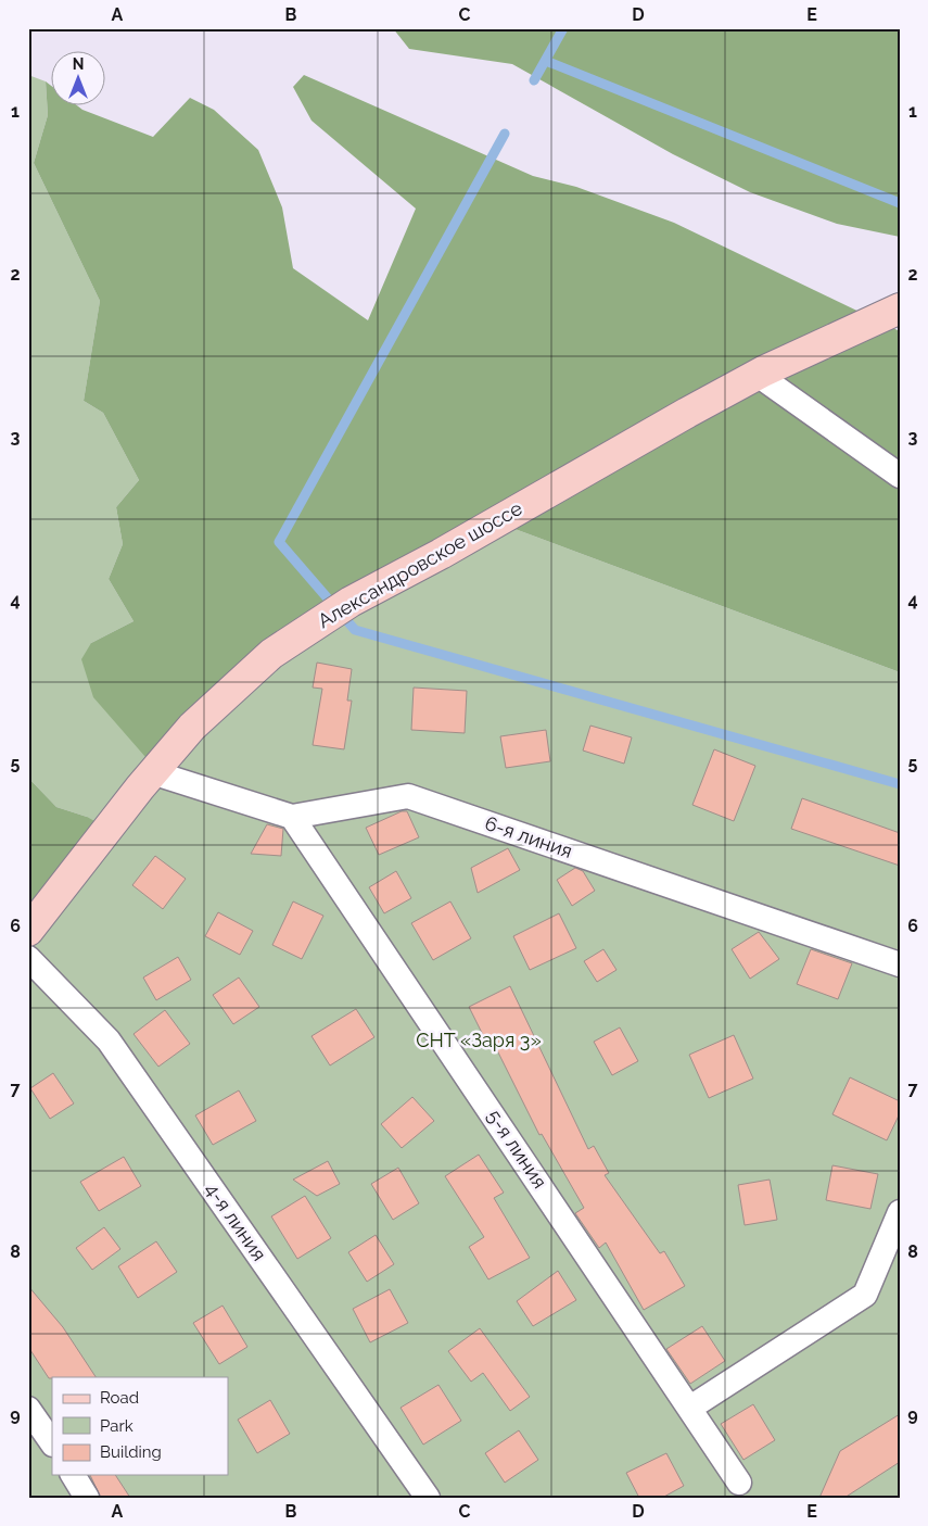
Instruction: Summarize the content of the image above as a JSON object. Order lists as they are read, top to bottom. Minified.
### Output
{"streets":{"street":["Александровское шоссе","6-я линия","5-я линия","4-я линия"]},"crossings":[["Александровское шоссе","6-я линия"],["6-я линия","5-я линия"]],"parks":["СНТ «Заря 3»"],"legend":["Road","Park","Building"],"north":"top","grid":{"columns":["A","B","C","D","E"],"rows":["1","2","3","4","5","6","7","8","9"]}}
